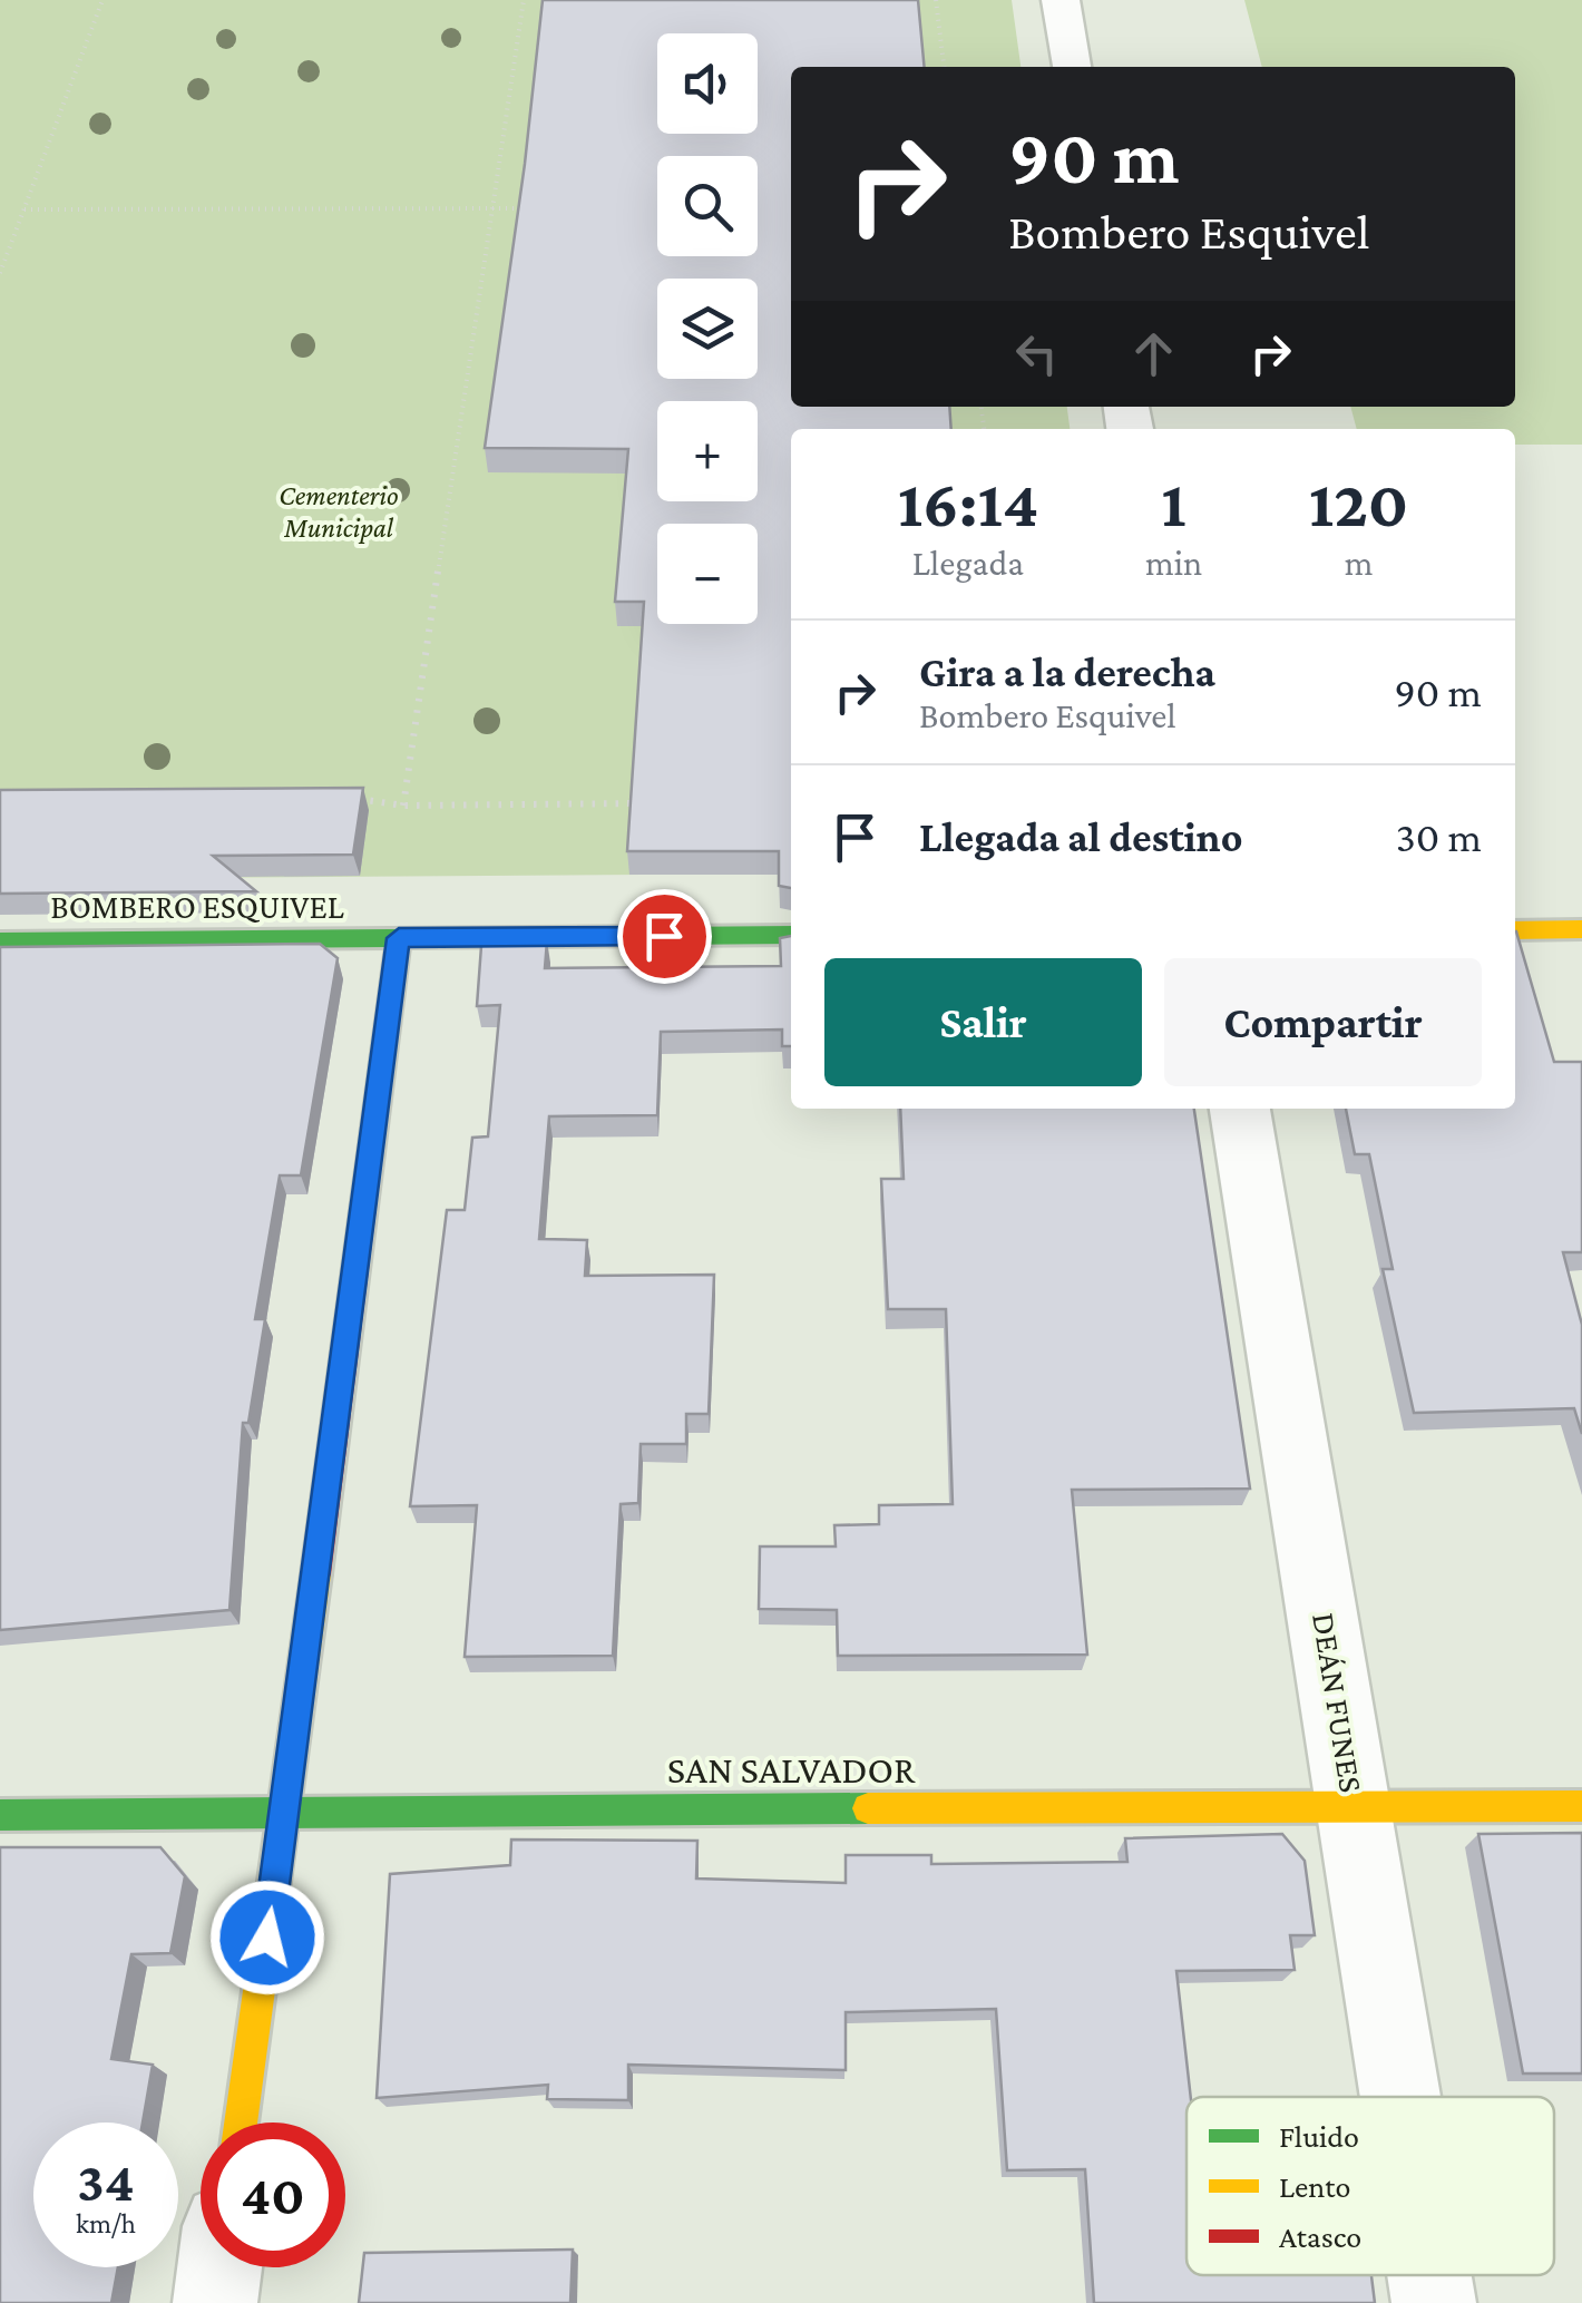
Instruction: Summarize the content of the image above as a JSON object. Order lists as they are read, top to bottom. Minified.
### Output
{"streets":{"street":["BOMBERO ESQUIVEL","DEÁN FUNES","SAN SALVADOR"]},"crossings":[["DEÁN FUNES","SAN SALVADOR"]],"parks":["Cementerio Municipal"],"legend":["Fluido","Lento","Atasco"],"page":{"map_buttons":["+","−"],"turn":["90 m","Bombero Esquivel"],"eta":["16:14","Llegada","1","min","120","m"],"list":[{"name":"Gira a la derecha","note":"Bombero Esquivel","value":"90 m"},{"name":"Llegada al destino","value":"30 m"}],"buttons":["Salir","Compartir"],"speed":"34 km/h","limit":"40"}}
